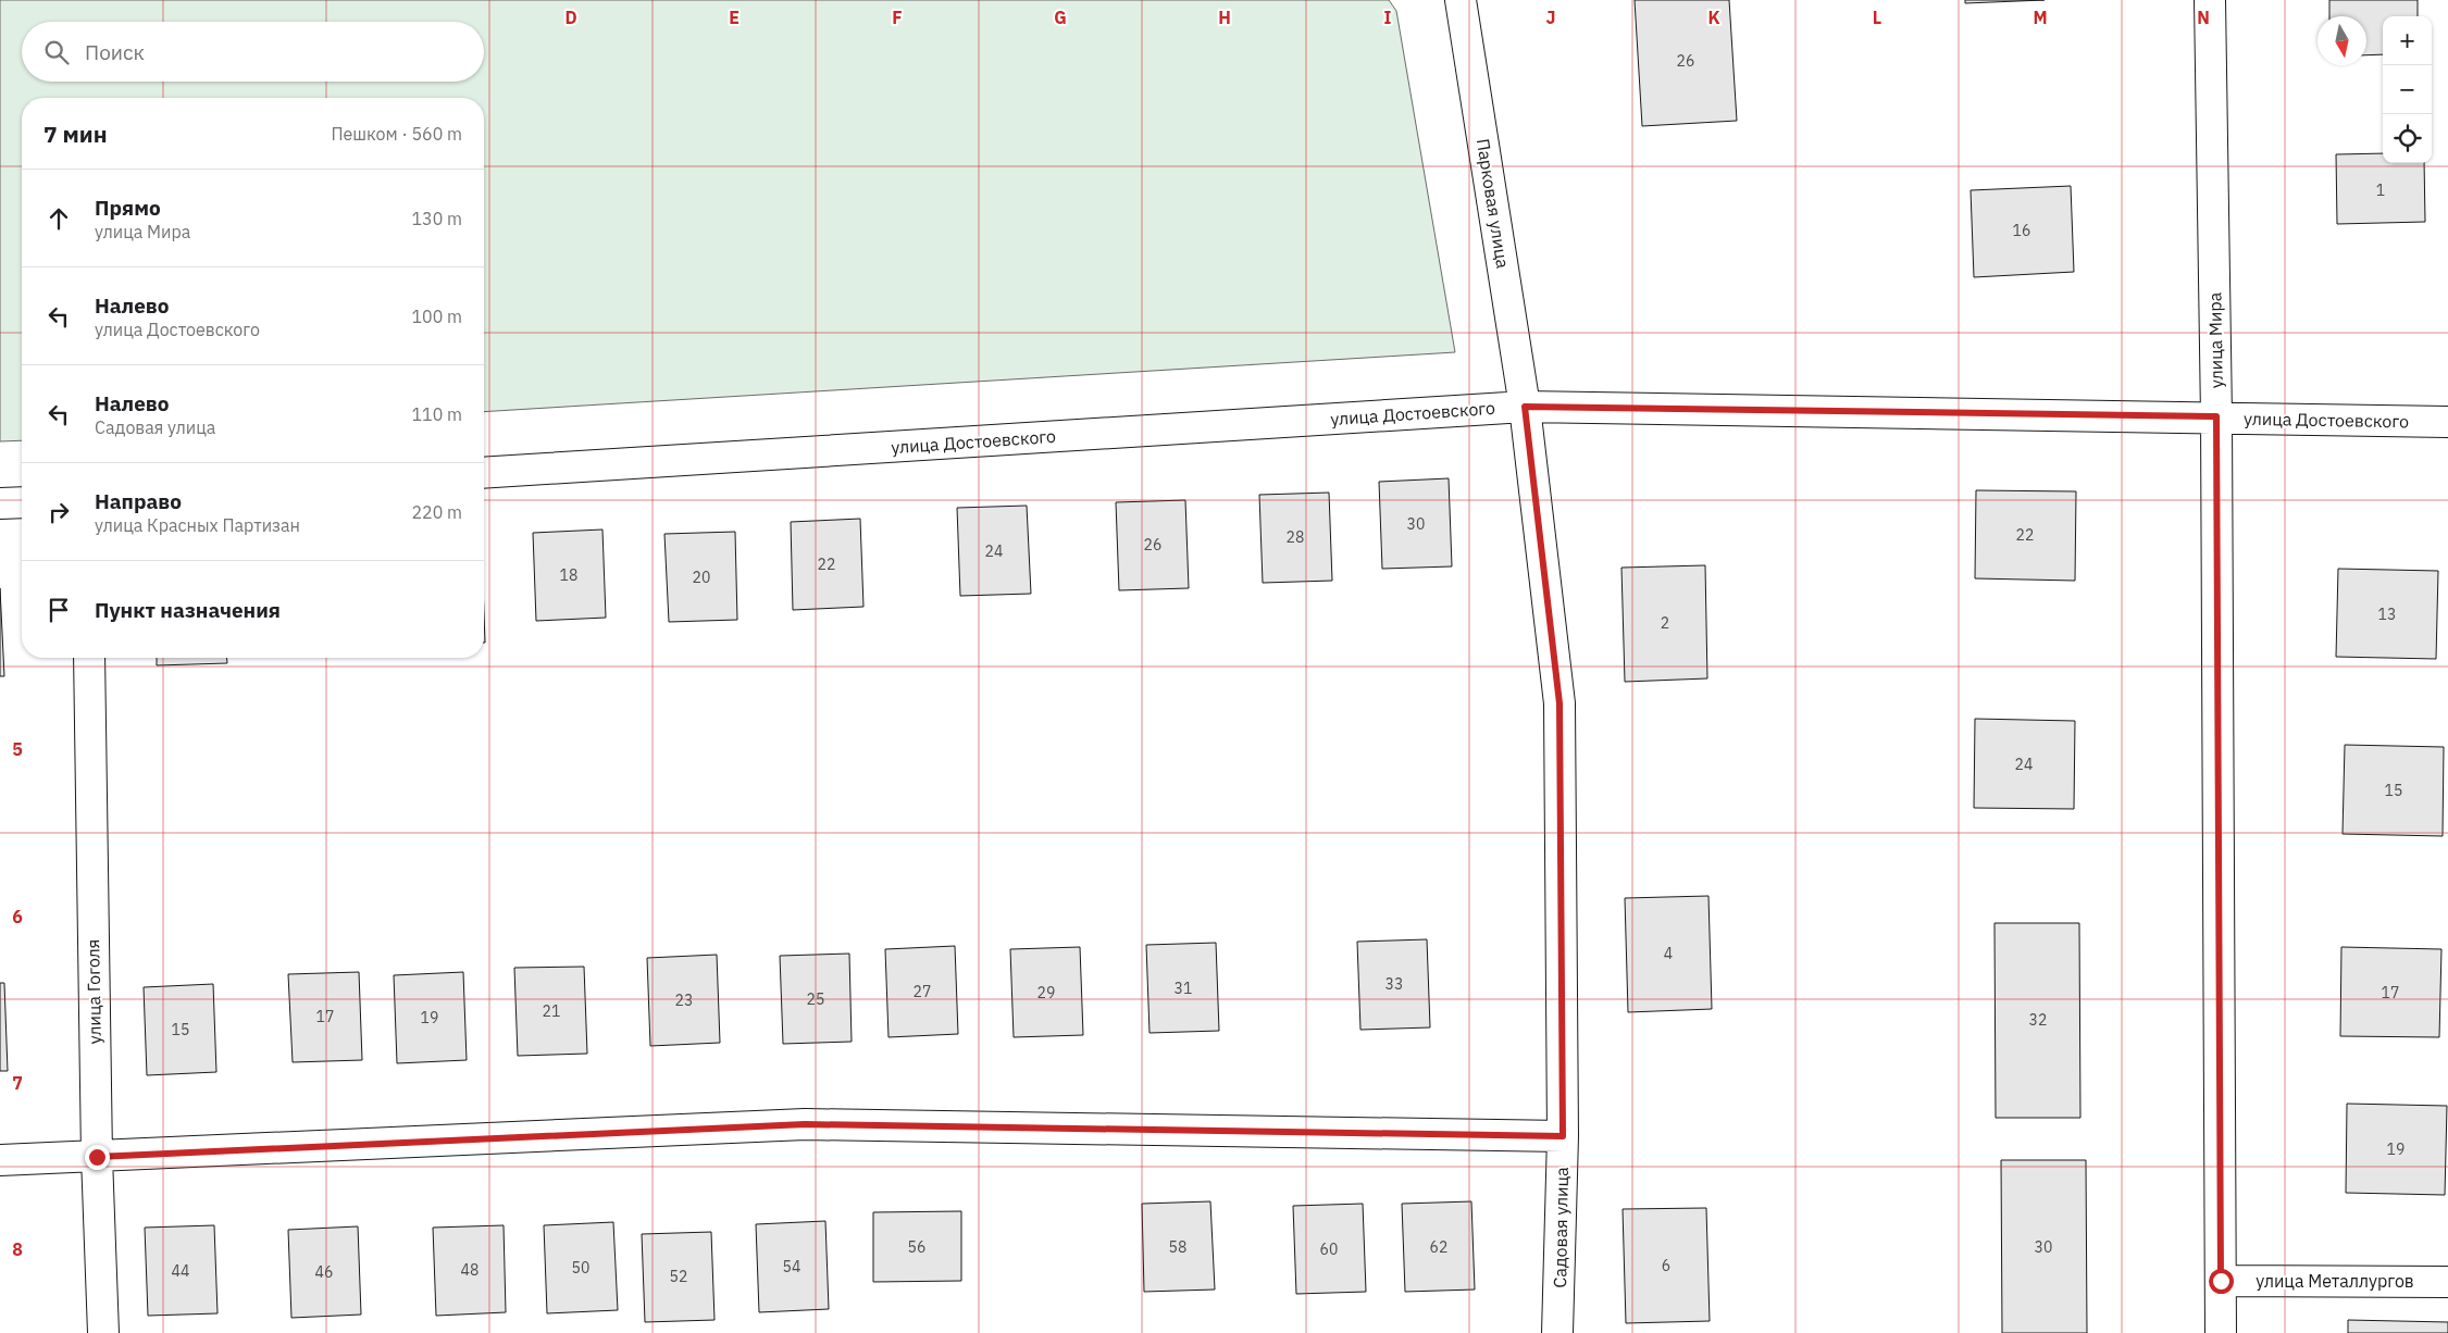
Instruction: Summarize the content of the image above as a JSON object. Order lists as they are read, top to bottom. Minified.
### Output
{"streets":{"street":["Парковая улица","улица Мира","улица Достоевского","улица Гоголя","Садовая улица","улица Металлургов"]},"crossings":[["Парковая улица","улица Достоевского"],["Парковая улица","Садовая улица"],["улица Мира","улица Достоевского"],["улица Мира","улица Металлургов"],["улица Достоевского","Садовая улица"]],"house_numbers":["26","1","16","30","22","28","26","24","22","18","20","13","2","24","15","4","33","31","27","29","17","25","23","21","17","19","32","15","19","56","58","62","30","60","6","54","50","48","44","46","52"],"north":"bottom","page":{"map_buttons":["+","−"],"search":"Поиск","heading":["7 мин","Пешком · 560 m"],"list":[["Прямо","улица Мира","130 m"],["Налево","улица Достоевского","100 m"],["Налево","Садовая улица","110 m"],["Направо","улица Красных Партизан","220 m"],"Пункт назначения"]},"grid":{"columns":["D","E","F","G","H","I","J","K","L","M","N"],"rows":["5","6","7","8"]}}
